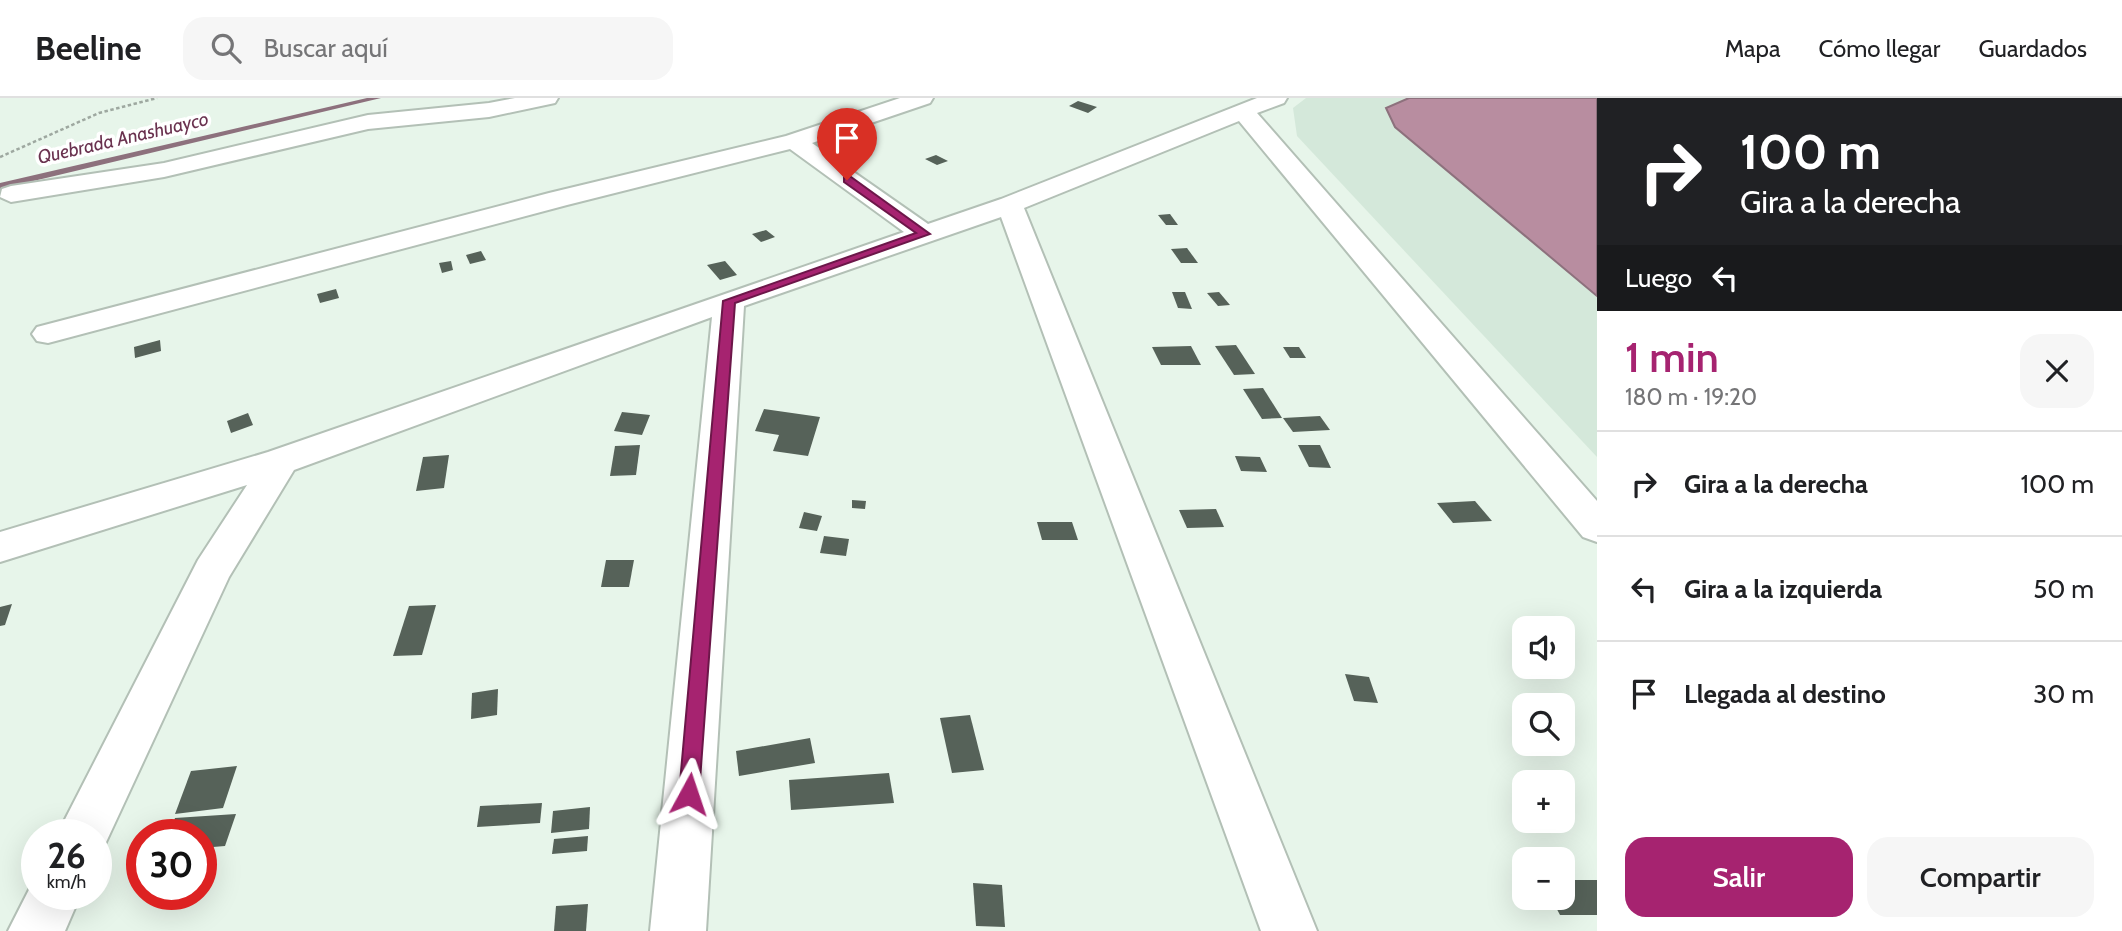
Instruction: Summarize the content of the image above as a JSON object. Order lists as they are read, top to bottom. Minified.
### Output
{"water":["Quebrada Anashuayco"],"page":{"header":"Beeline","search":"Buscar aquí","nav":["Mapa","Cómo llegar","Guardados"],"turn":["100 m","Gira a la derecha"],"then":"Luego","heading":["1 min","180 m · 19:20"],"list":[{"name":"Gira a la derecha","value":"100 m"},{"name":"Gira a la izquierda","value":"50 m"},{"name":"Llegada al destino","value":"30 m"}],"map_buttons":["+","−"],"speed":"26 km/h","limit":"30","buttons":["Salir","Compartir"]}}
